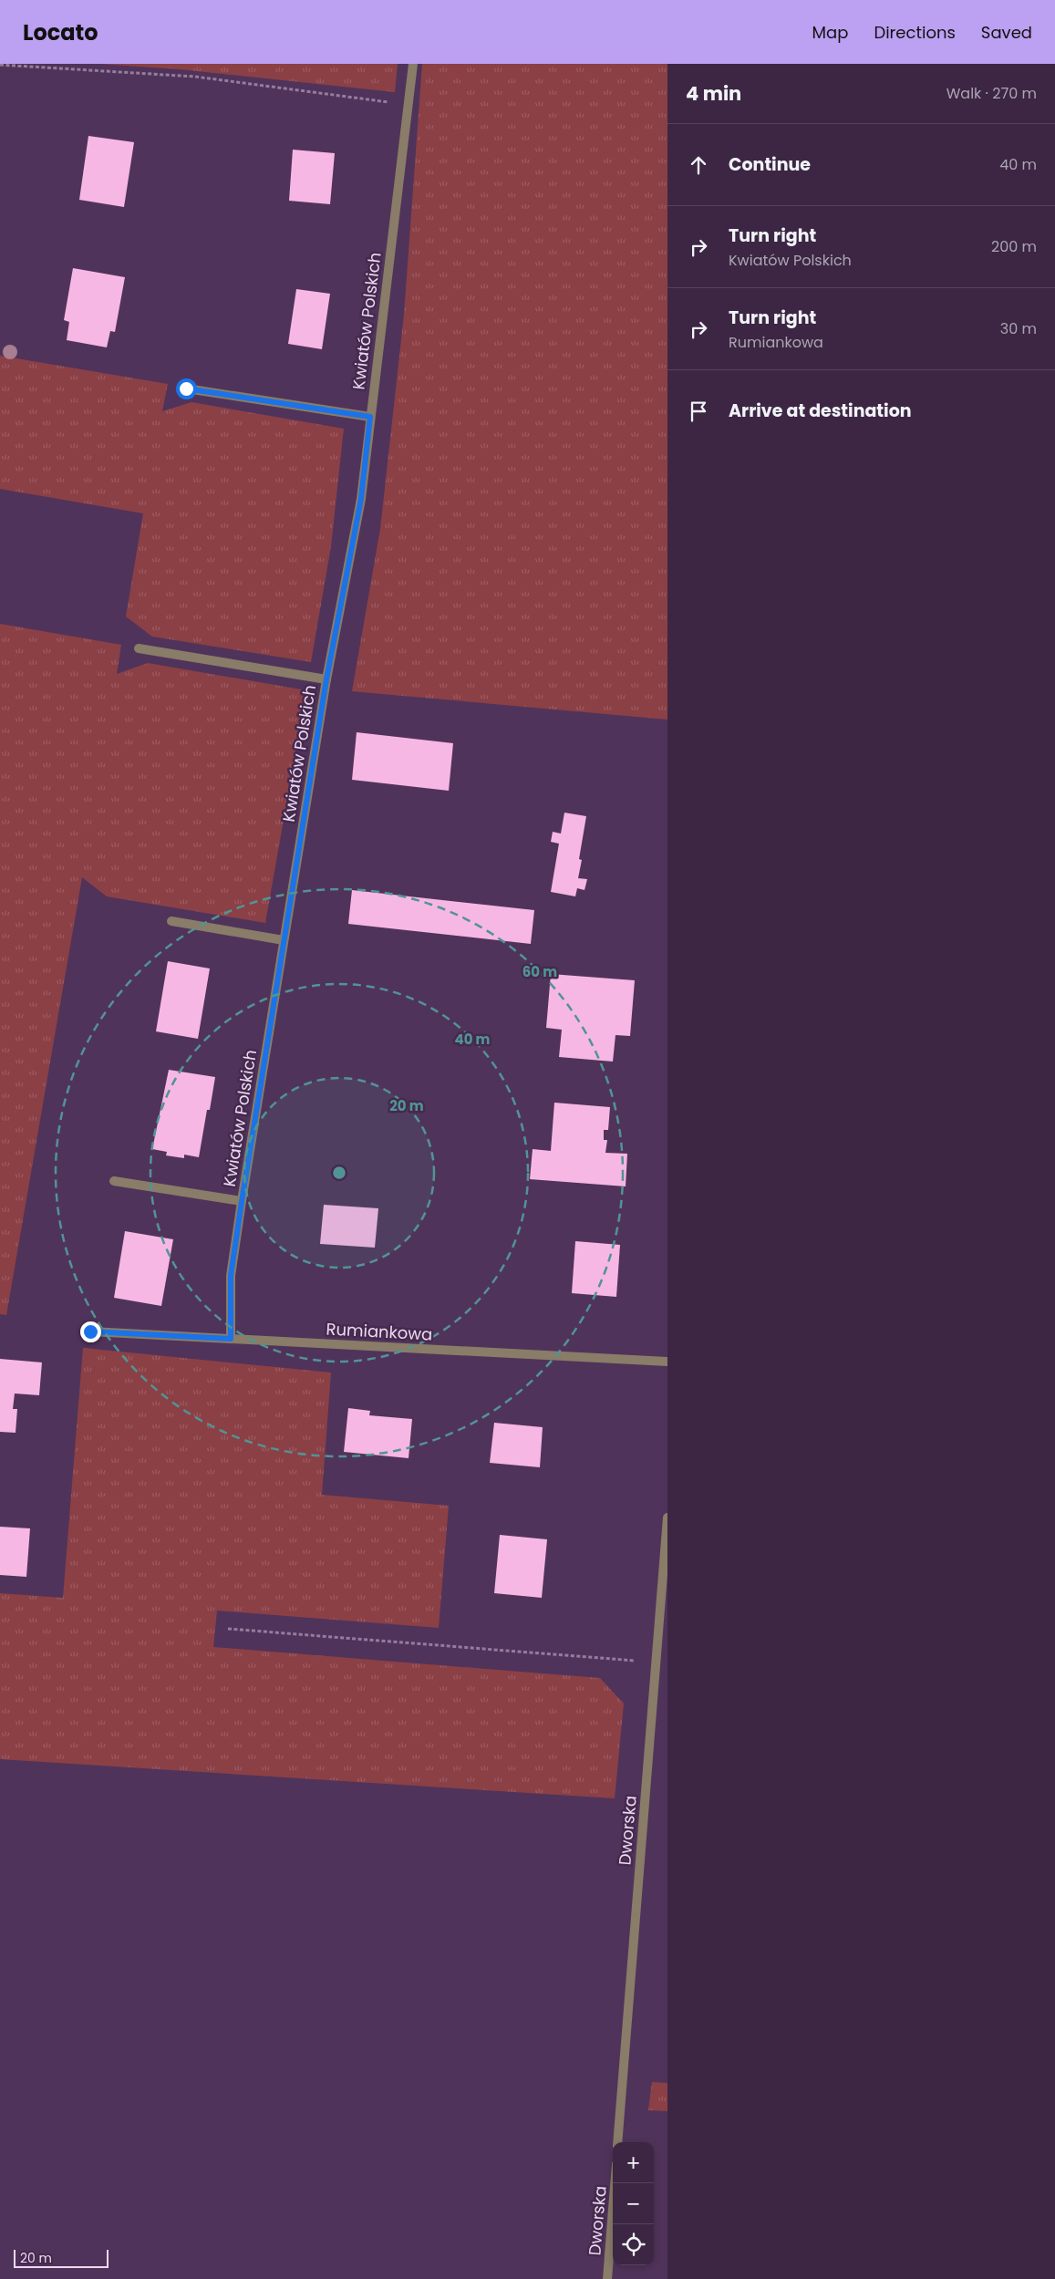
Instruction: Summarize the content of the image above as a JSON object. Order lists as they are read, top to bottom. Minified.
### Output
{"streets":{"street":["Kwiatów Polskich","Rumiankowa","Dworska"]},"crossings":[["Kwiatów Polskich","Rumiankowa"]],"scale_bar":"20 m","page":{"header":"Locato","nav":["Map","Directions","Saved"],"heading":["4 min","Walk · 270 m"],"list":[["Continue","40 m"],["Turn right","Kwiatów Polskich","200 m"],["Turn right","Rumiankowa","30 m"],"Arrive at destination"],"map_buttons":["+","−"],"scale":"20 m"},"rings":["60 m","40 m","20 m"]}
